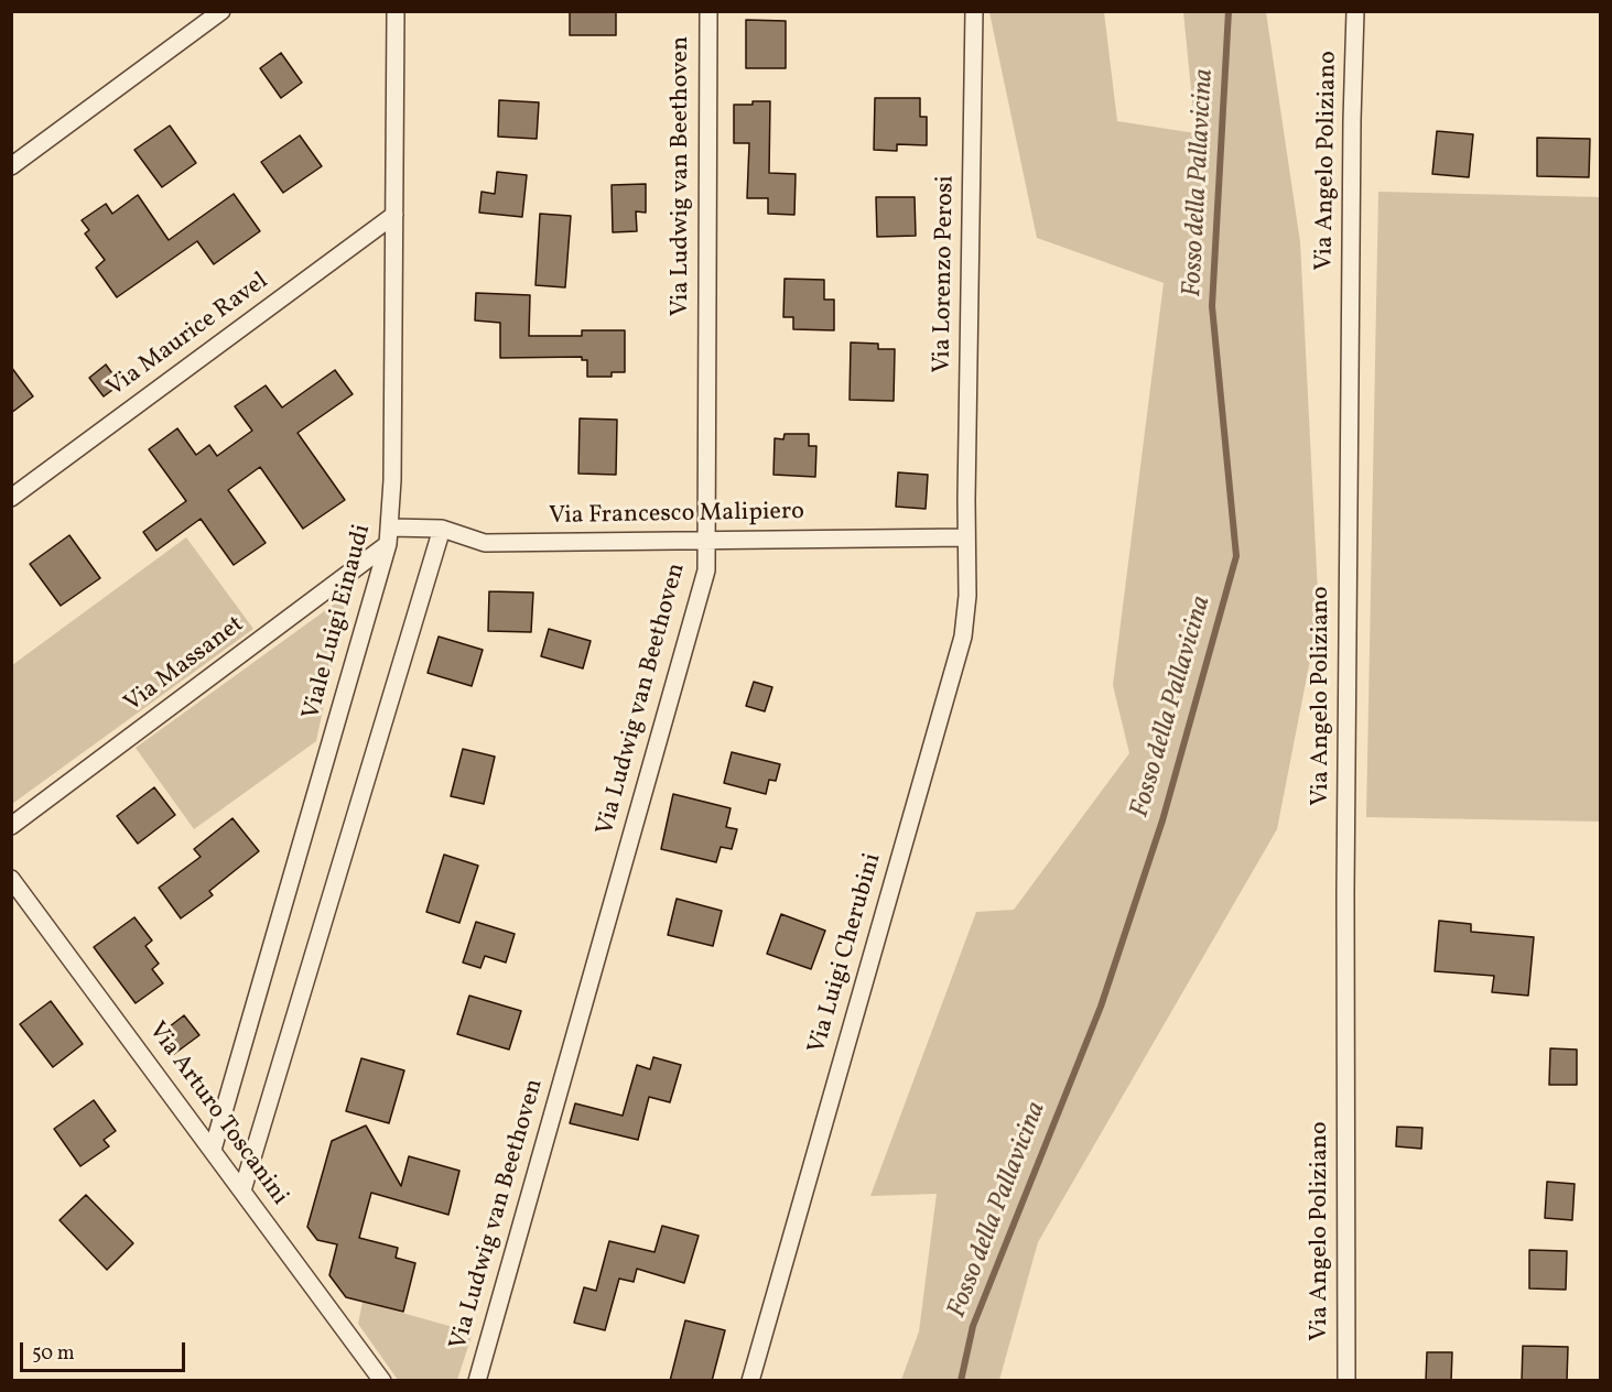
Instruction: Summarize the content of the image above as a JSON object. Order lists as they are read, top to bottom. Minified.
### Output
{"streets":{"street":["Via Angelo Poliziano","Via Ludwig van Beethoven","Via Lorenzo Perosi","Via Maurice Ravel","Via Francesco Malipiero","Viale Luigi Einaudi","Via Massanet","Via Luigi Cherubini","Via Arturo Toscanini"]},"crossings":[["Via Ludwig van Beethoven","Via Francesco Malipiero"],["Via Lorenzo Perosi","Via Francesco Malipiero"],["Via Lorenzo Perosi","Via Luigi Cherubini"],["Via Maurice Ravel","Viale Luigi Einaudi"],["Via Francesco Malipiero","Viale Luigi Einaudi"],["Via Francesco Malipiero","Via Massanet"],["Via Francesco Malipiero","Via Luigi Cherubini"],["Viale Luigi Einaudi","Via Massanet"],["Viale Luigi Einaudi","Via Arturo Toscanini"]],"water":["Fosso della Pallavicina"],"scale_bar":"50 m"}
